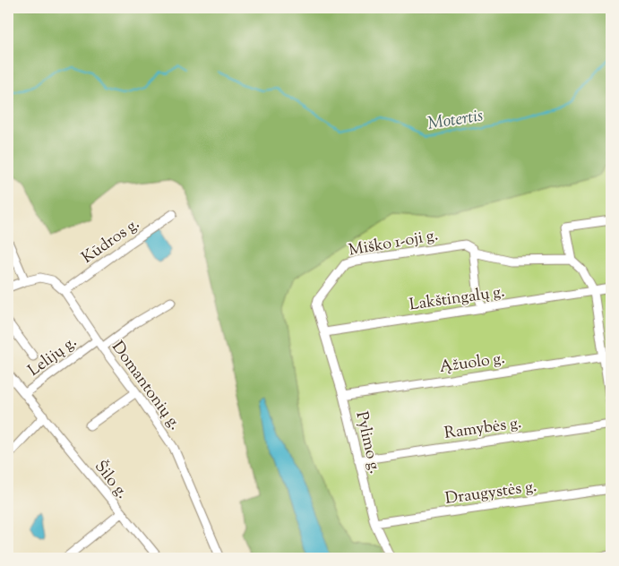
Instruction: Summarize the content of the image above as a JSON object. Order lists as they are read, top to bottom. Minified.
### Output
{"streets":{"street":["Kūdros g.","Miško 1-oji g.","Lakštingalų g.","Lelijų g.","Ąžuolo g.","Domantonių g.","Ramybės g.","Pylimo g.","Šilo g.","Draugystės g."]},"crossings":[["Kūdros g.","Domantonių g."],["Miško 1-oji g.","Lakštingalų g."],["Miško 1-oji g.","Pylimo g."],["Lakštingalų g.","Pylimo g."],["Lelijų g.","Domantonių g."],["Lelijų g.","Šilo g."],["Ąžuolo g.","Pylimo g."],["Ramybės g.","Pylimo g."],["Pylimo g.","Draugystės g."]],"water":["Motertis"]}
